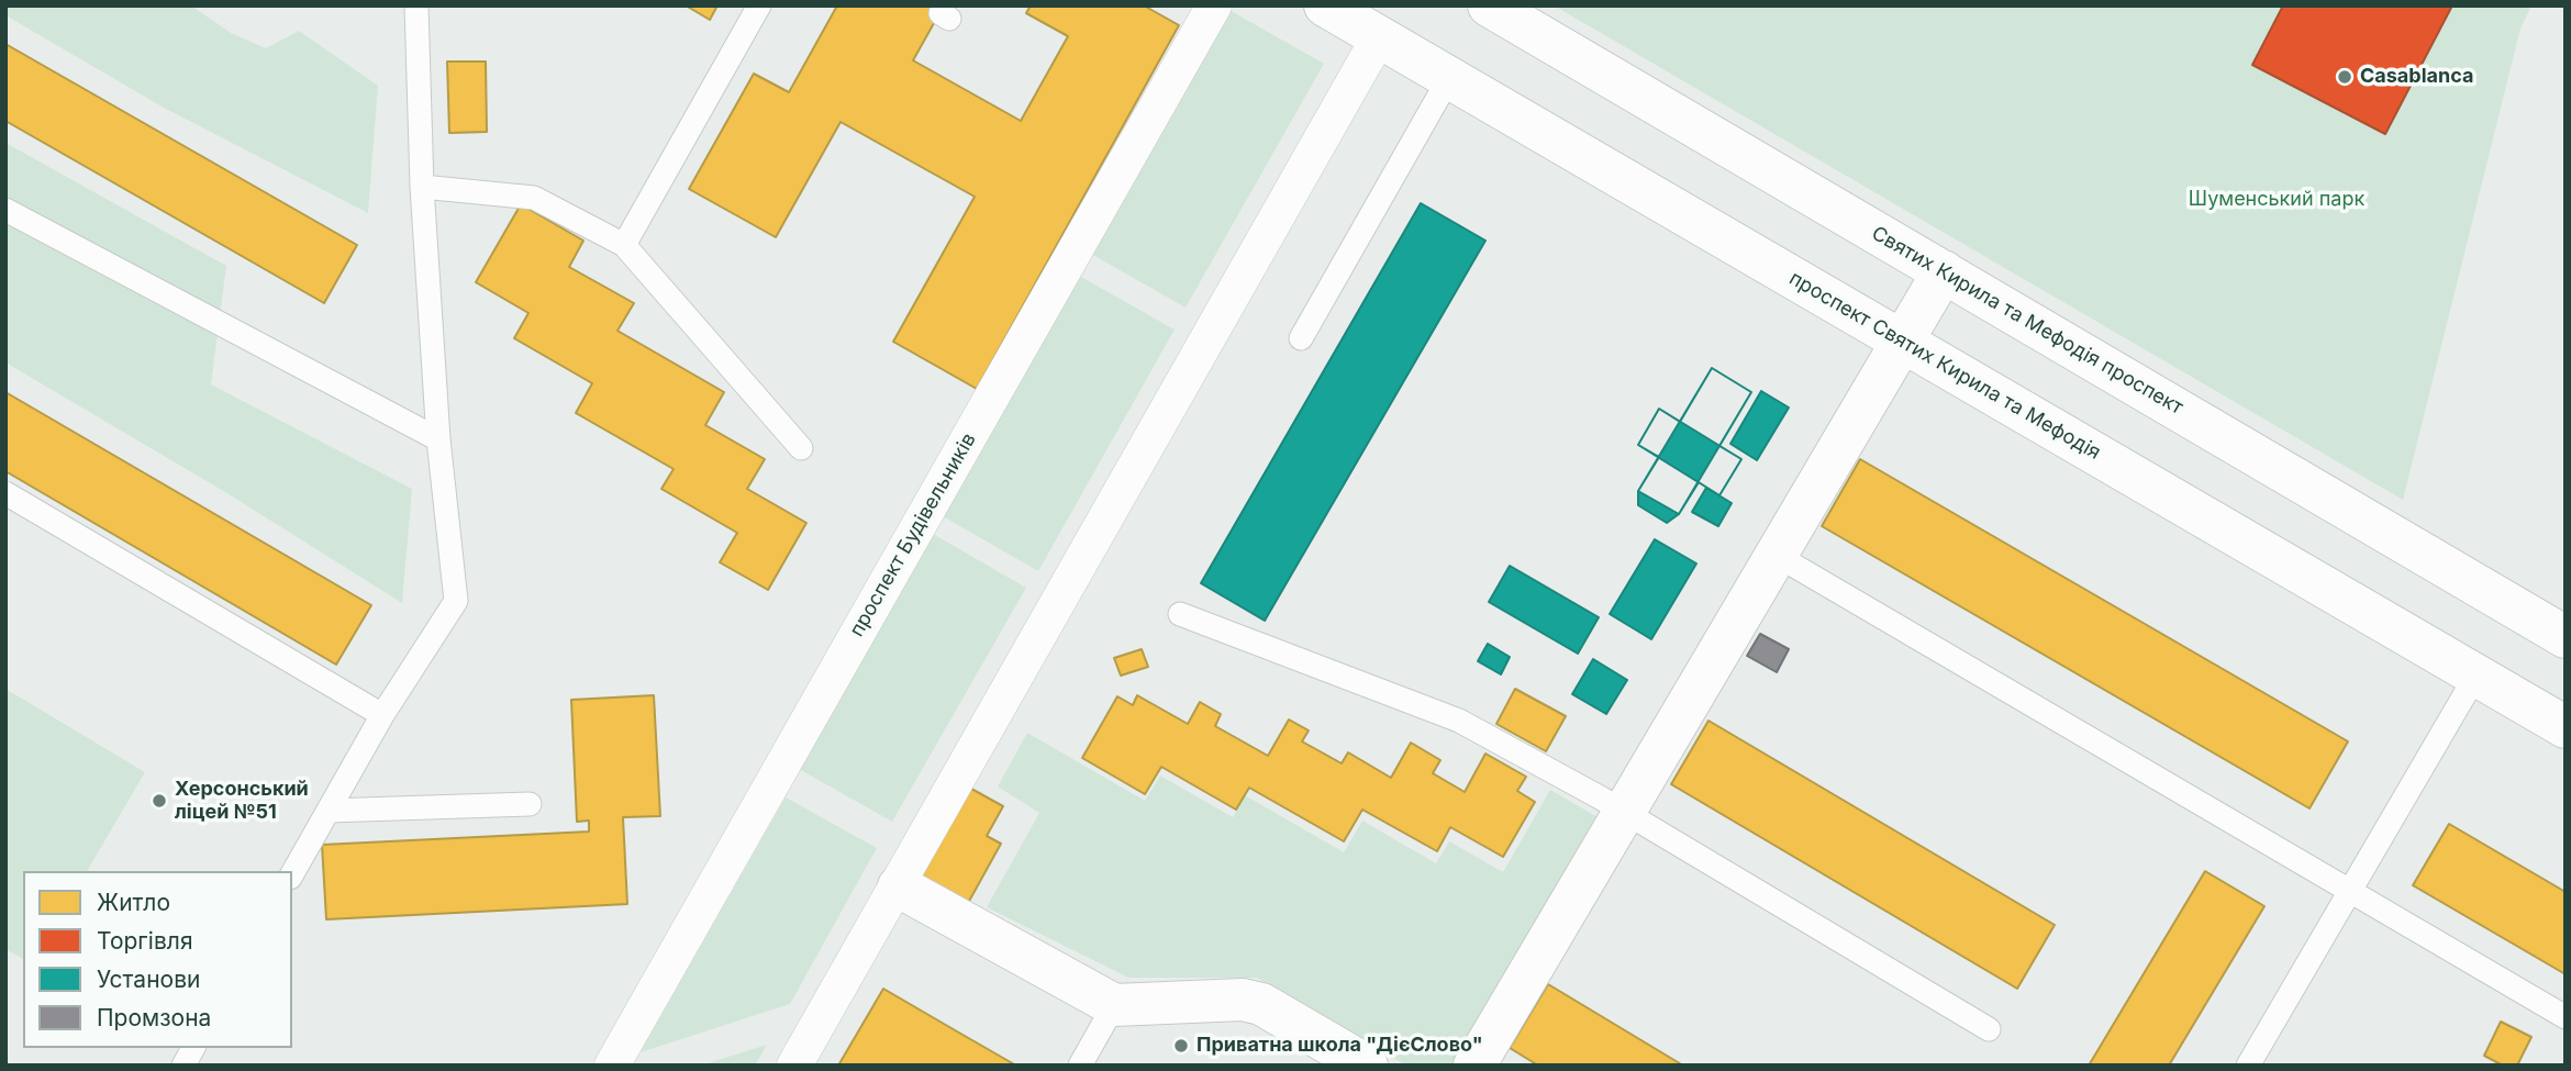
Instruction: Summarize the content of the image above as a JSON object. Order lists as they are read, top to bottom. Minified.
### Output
{"streets":{"street":["Святих Кирила та Мефодія проспект","проспект Святих Кирила та Мефодія","проспект Будівельників"]},"parks":["Шуменський парк"],"places":["Casablanca","Херсонський ліцей №51","Приватна школа \"ДієСлово\""],"legend":["Житло","Торгівля","Установи","Промзона"]}
